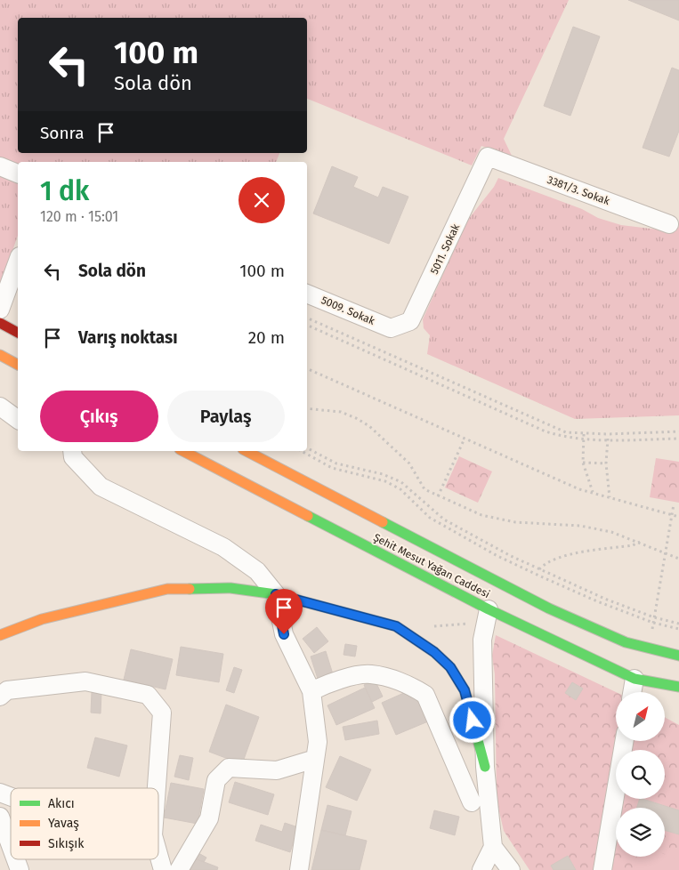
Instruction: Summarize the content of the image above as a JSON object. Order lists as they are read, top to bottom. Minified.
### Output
{"streets":{"main road":["Şehit Mesut Yağan Caddesi"],"street":["3381/3. Sokak","5011. Sokak","5009. Sokak"]},"crossings":[["3381/3. Sokak","5011. Sokak"],["5011. Sokak","5009. Sokak"]],"legend":["Akıcı","Yavaş","Sıkışık"],"north":"top right","page":{"turn":["100 m","Sola dön"],"then":"Sonra","heading":["1 dk","120 m · 15:01"],"list":[{"name":"Sola dön","value":"100 m"},{"name":"Varış noktası","value":"20 m"}],"buttons":["Çıkış","Paylaş"]}}
